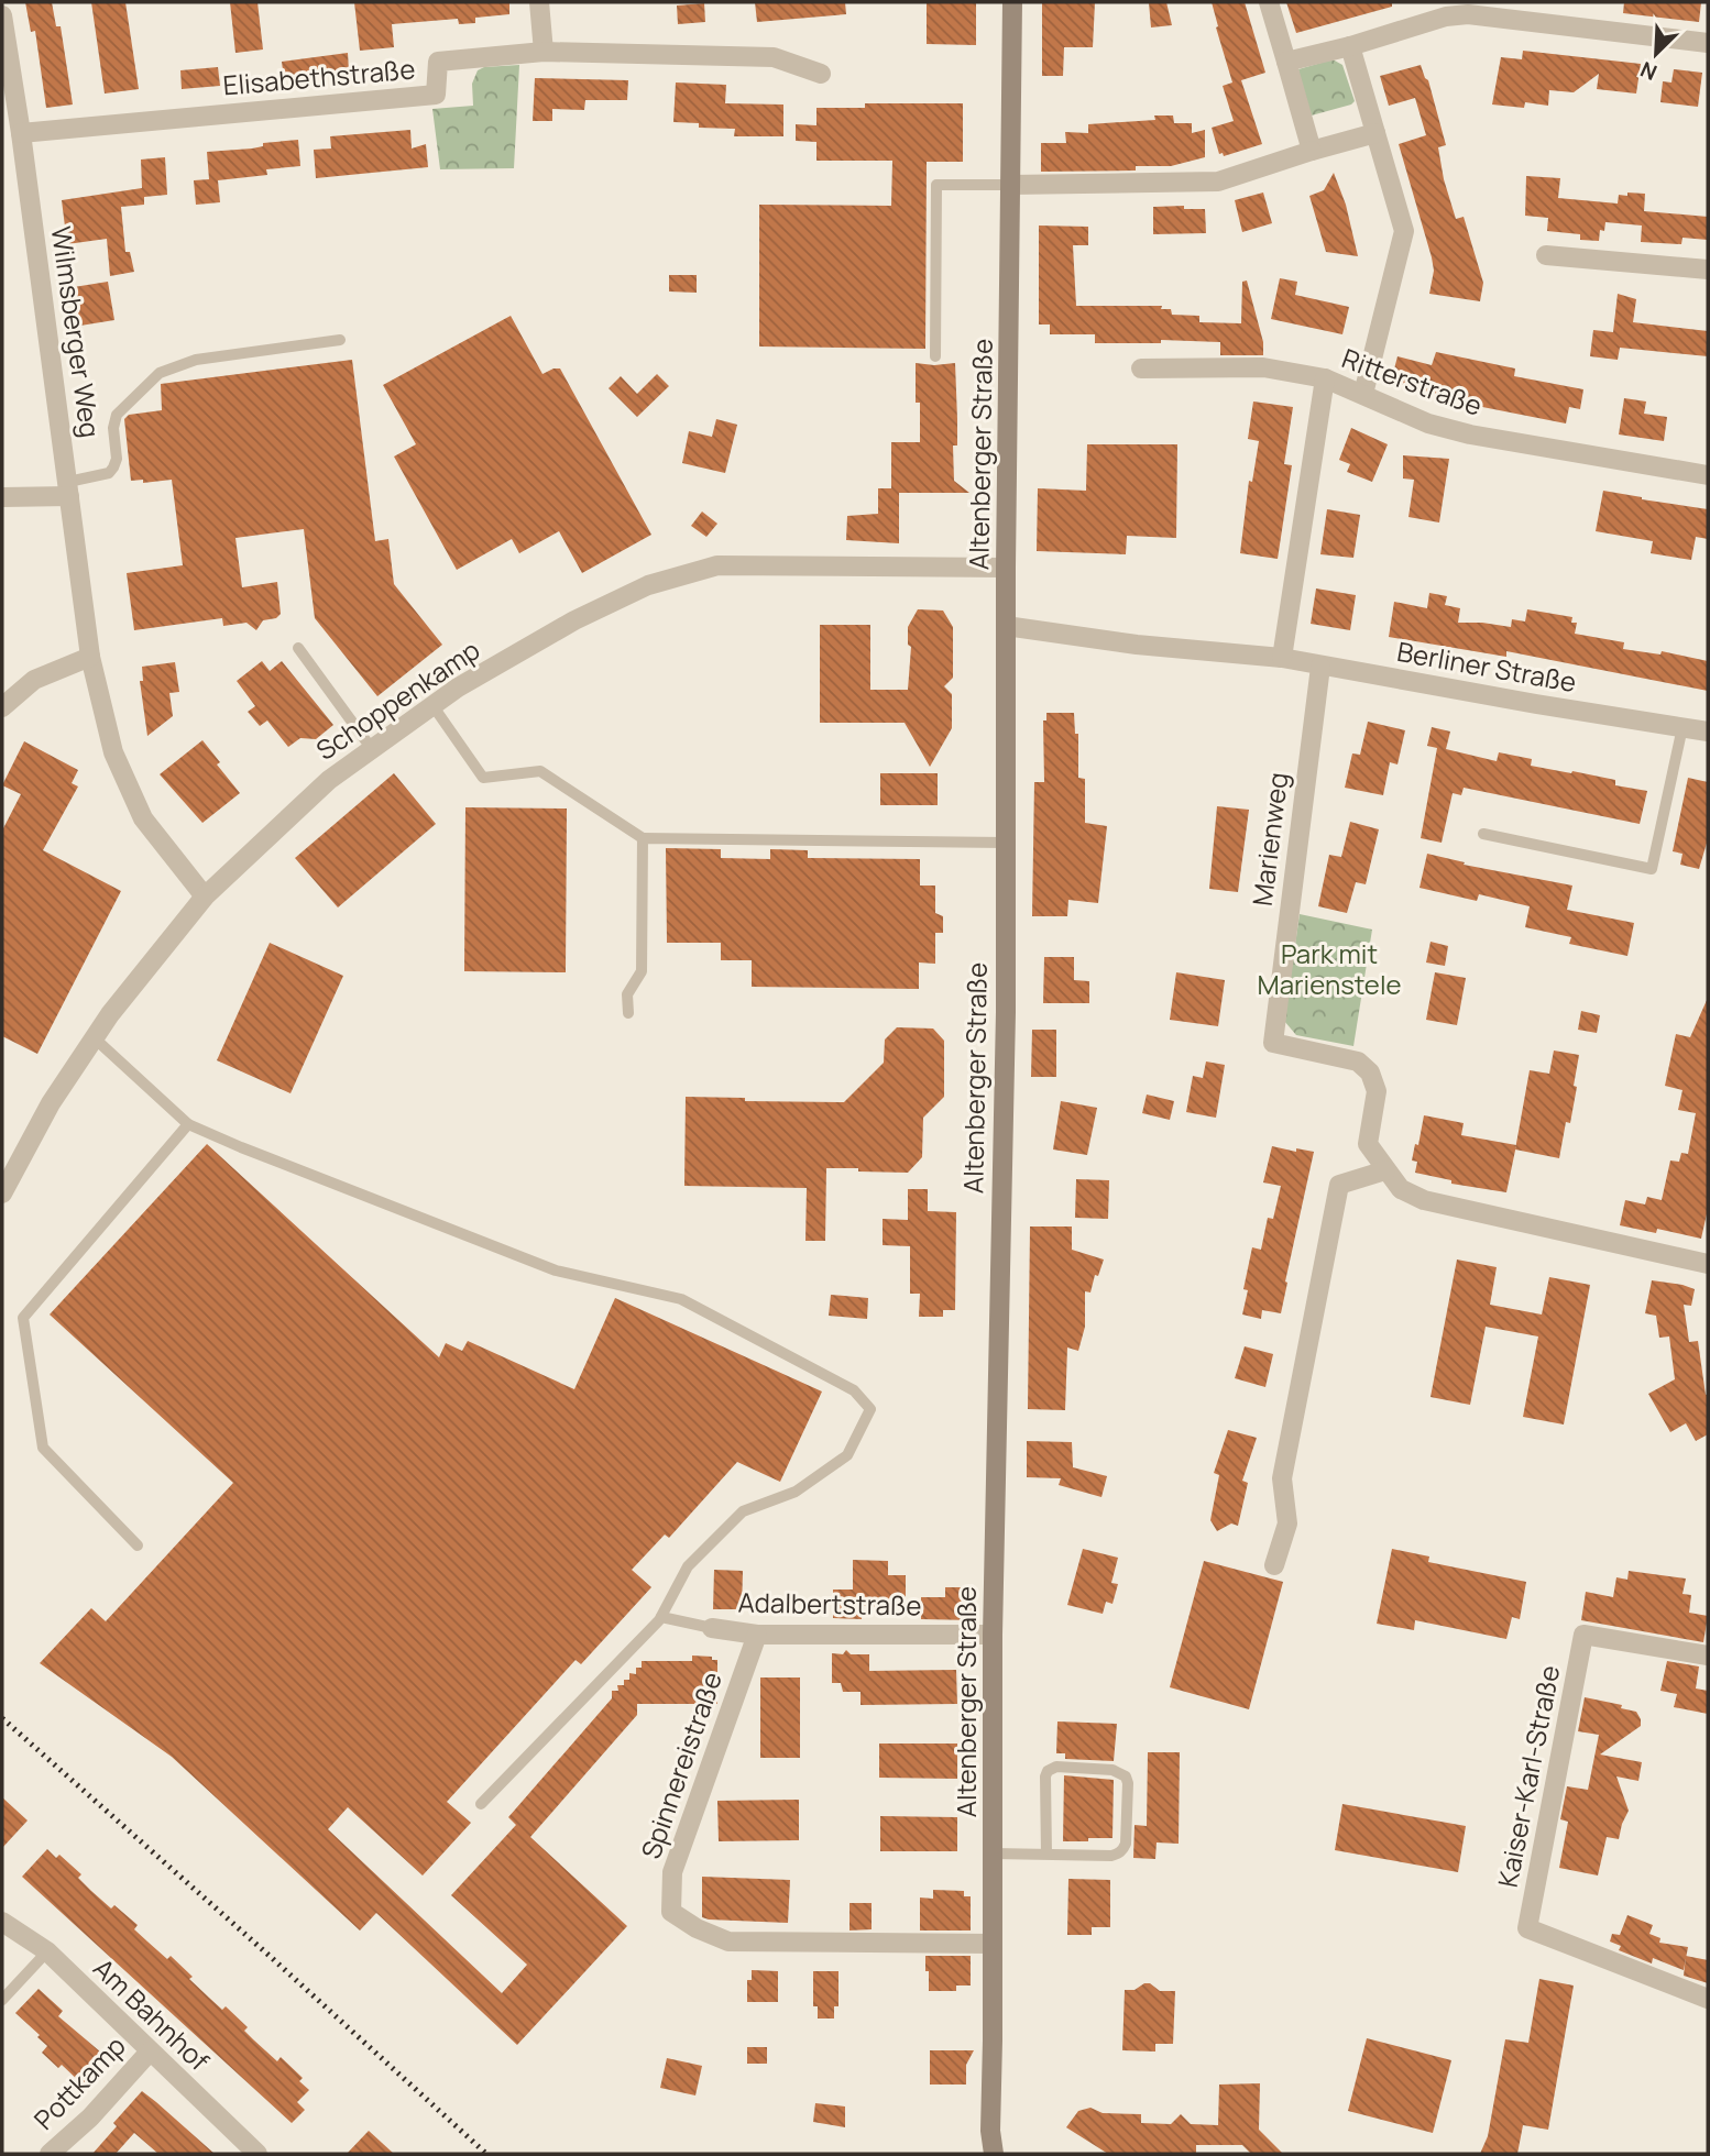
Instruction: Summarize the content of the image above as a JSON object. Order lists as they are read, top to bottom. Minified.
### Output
{"streets":{"main road":["Altenberger Straße"],"street":["Elisabethstraße","Wilmsberger Weg","Ritterstraße","Berliner Straße","Schoppenkamp","Marienweg","Adalbertstraße","Spinnereistraße","Kaiser-Karl-Straße","Am Bahnhof","Pottkamp"]},"crossings":[["Elisabethstraße","Wilmsberger Weg"],["Wilmsberger Weg","Schoppenkamp"],["Altenberger Straße","Berliner Straße"],["Altenberger Straße","Schoppenkamp"],["Altenberger Straße","Adalbertstraße"],["Altenberger Straße","Spinnereistraße"],["Berliner Straße","Marienweg"],["Adalbertstraße","Spinnereistraße"],["Am Bahnhof","Pottkamp"]],"parks":["Park mit Marienstele"],"north":"bottom left"}
